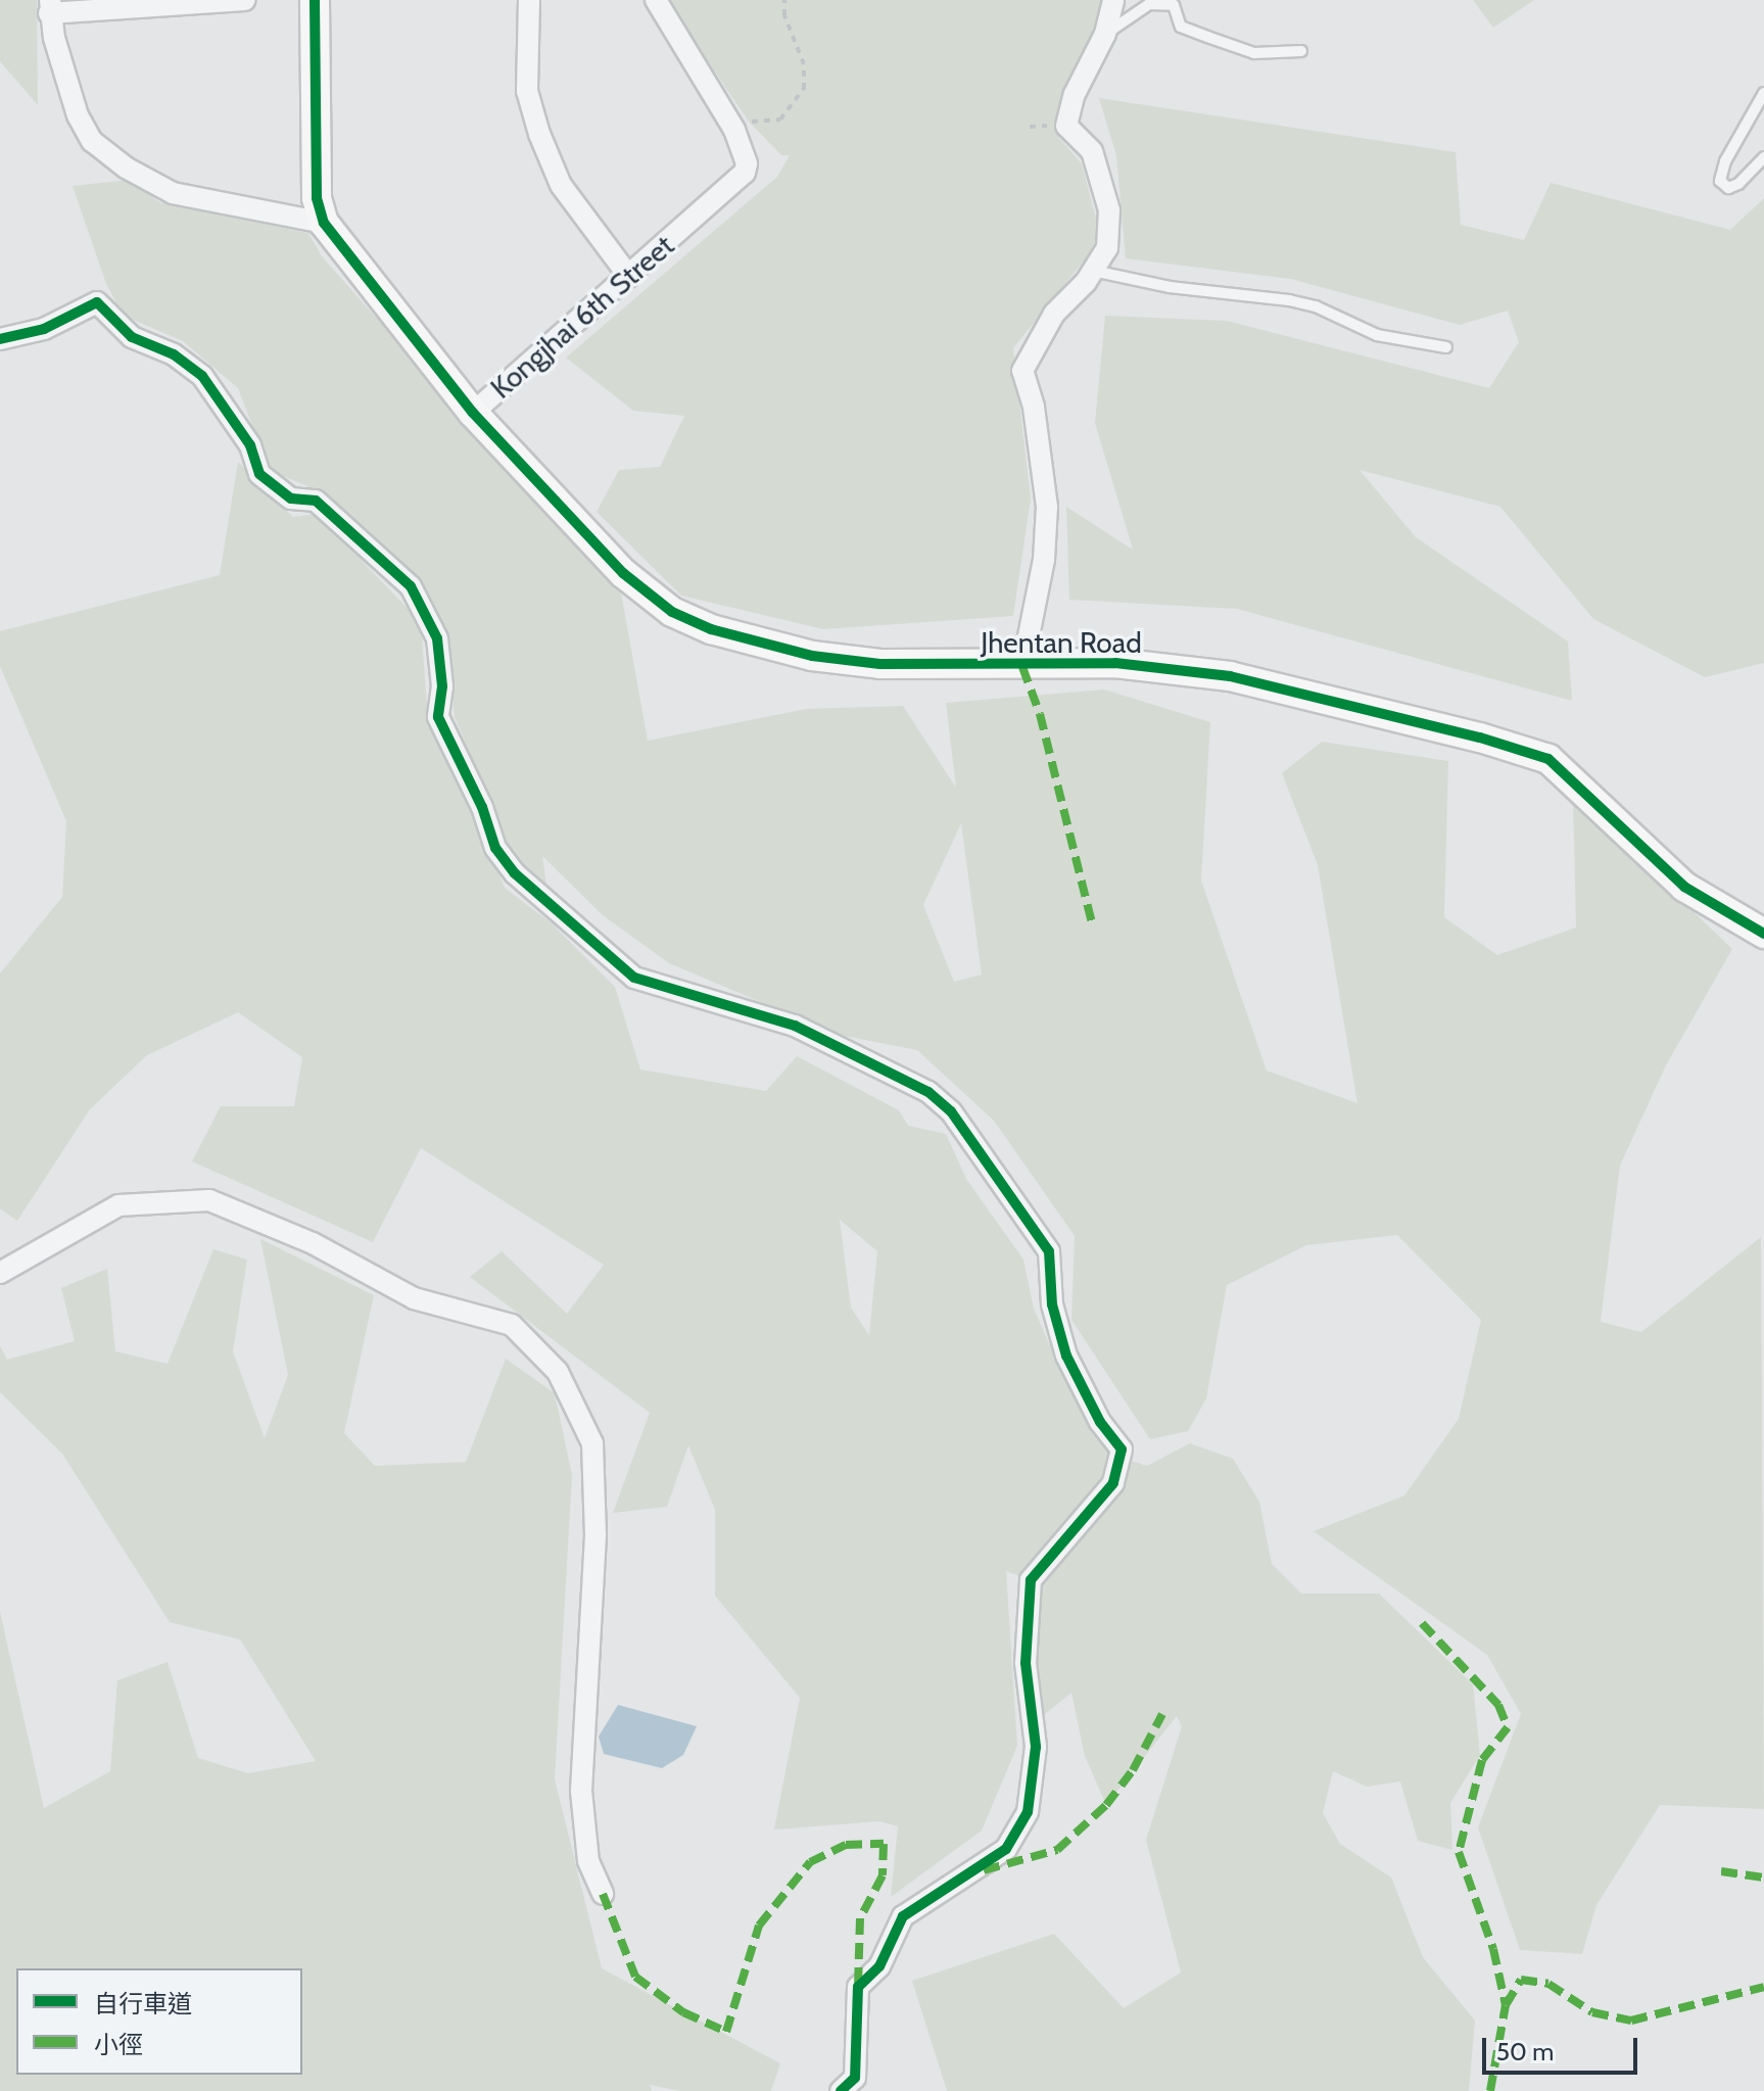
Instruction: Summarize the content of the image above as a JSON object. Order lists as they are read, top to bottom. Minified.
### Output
{"streets":{"street":["Kongjhai 6th Street","Jhentan Road"]},"crossings":[["Kongjhai 6th Street","Jhentan Road"]],"legend":["自行車道","小徑"],"scale_bar":"50 m"}
